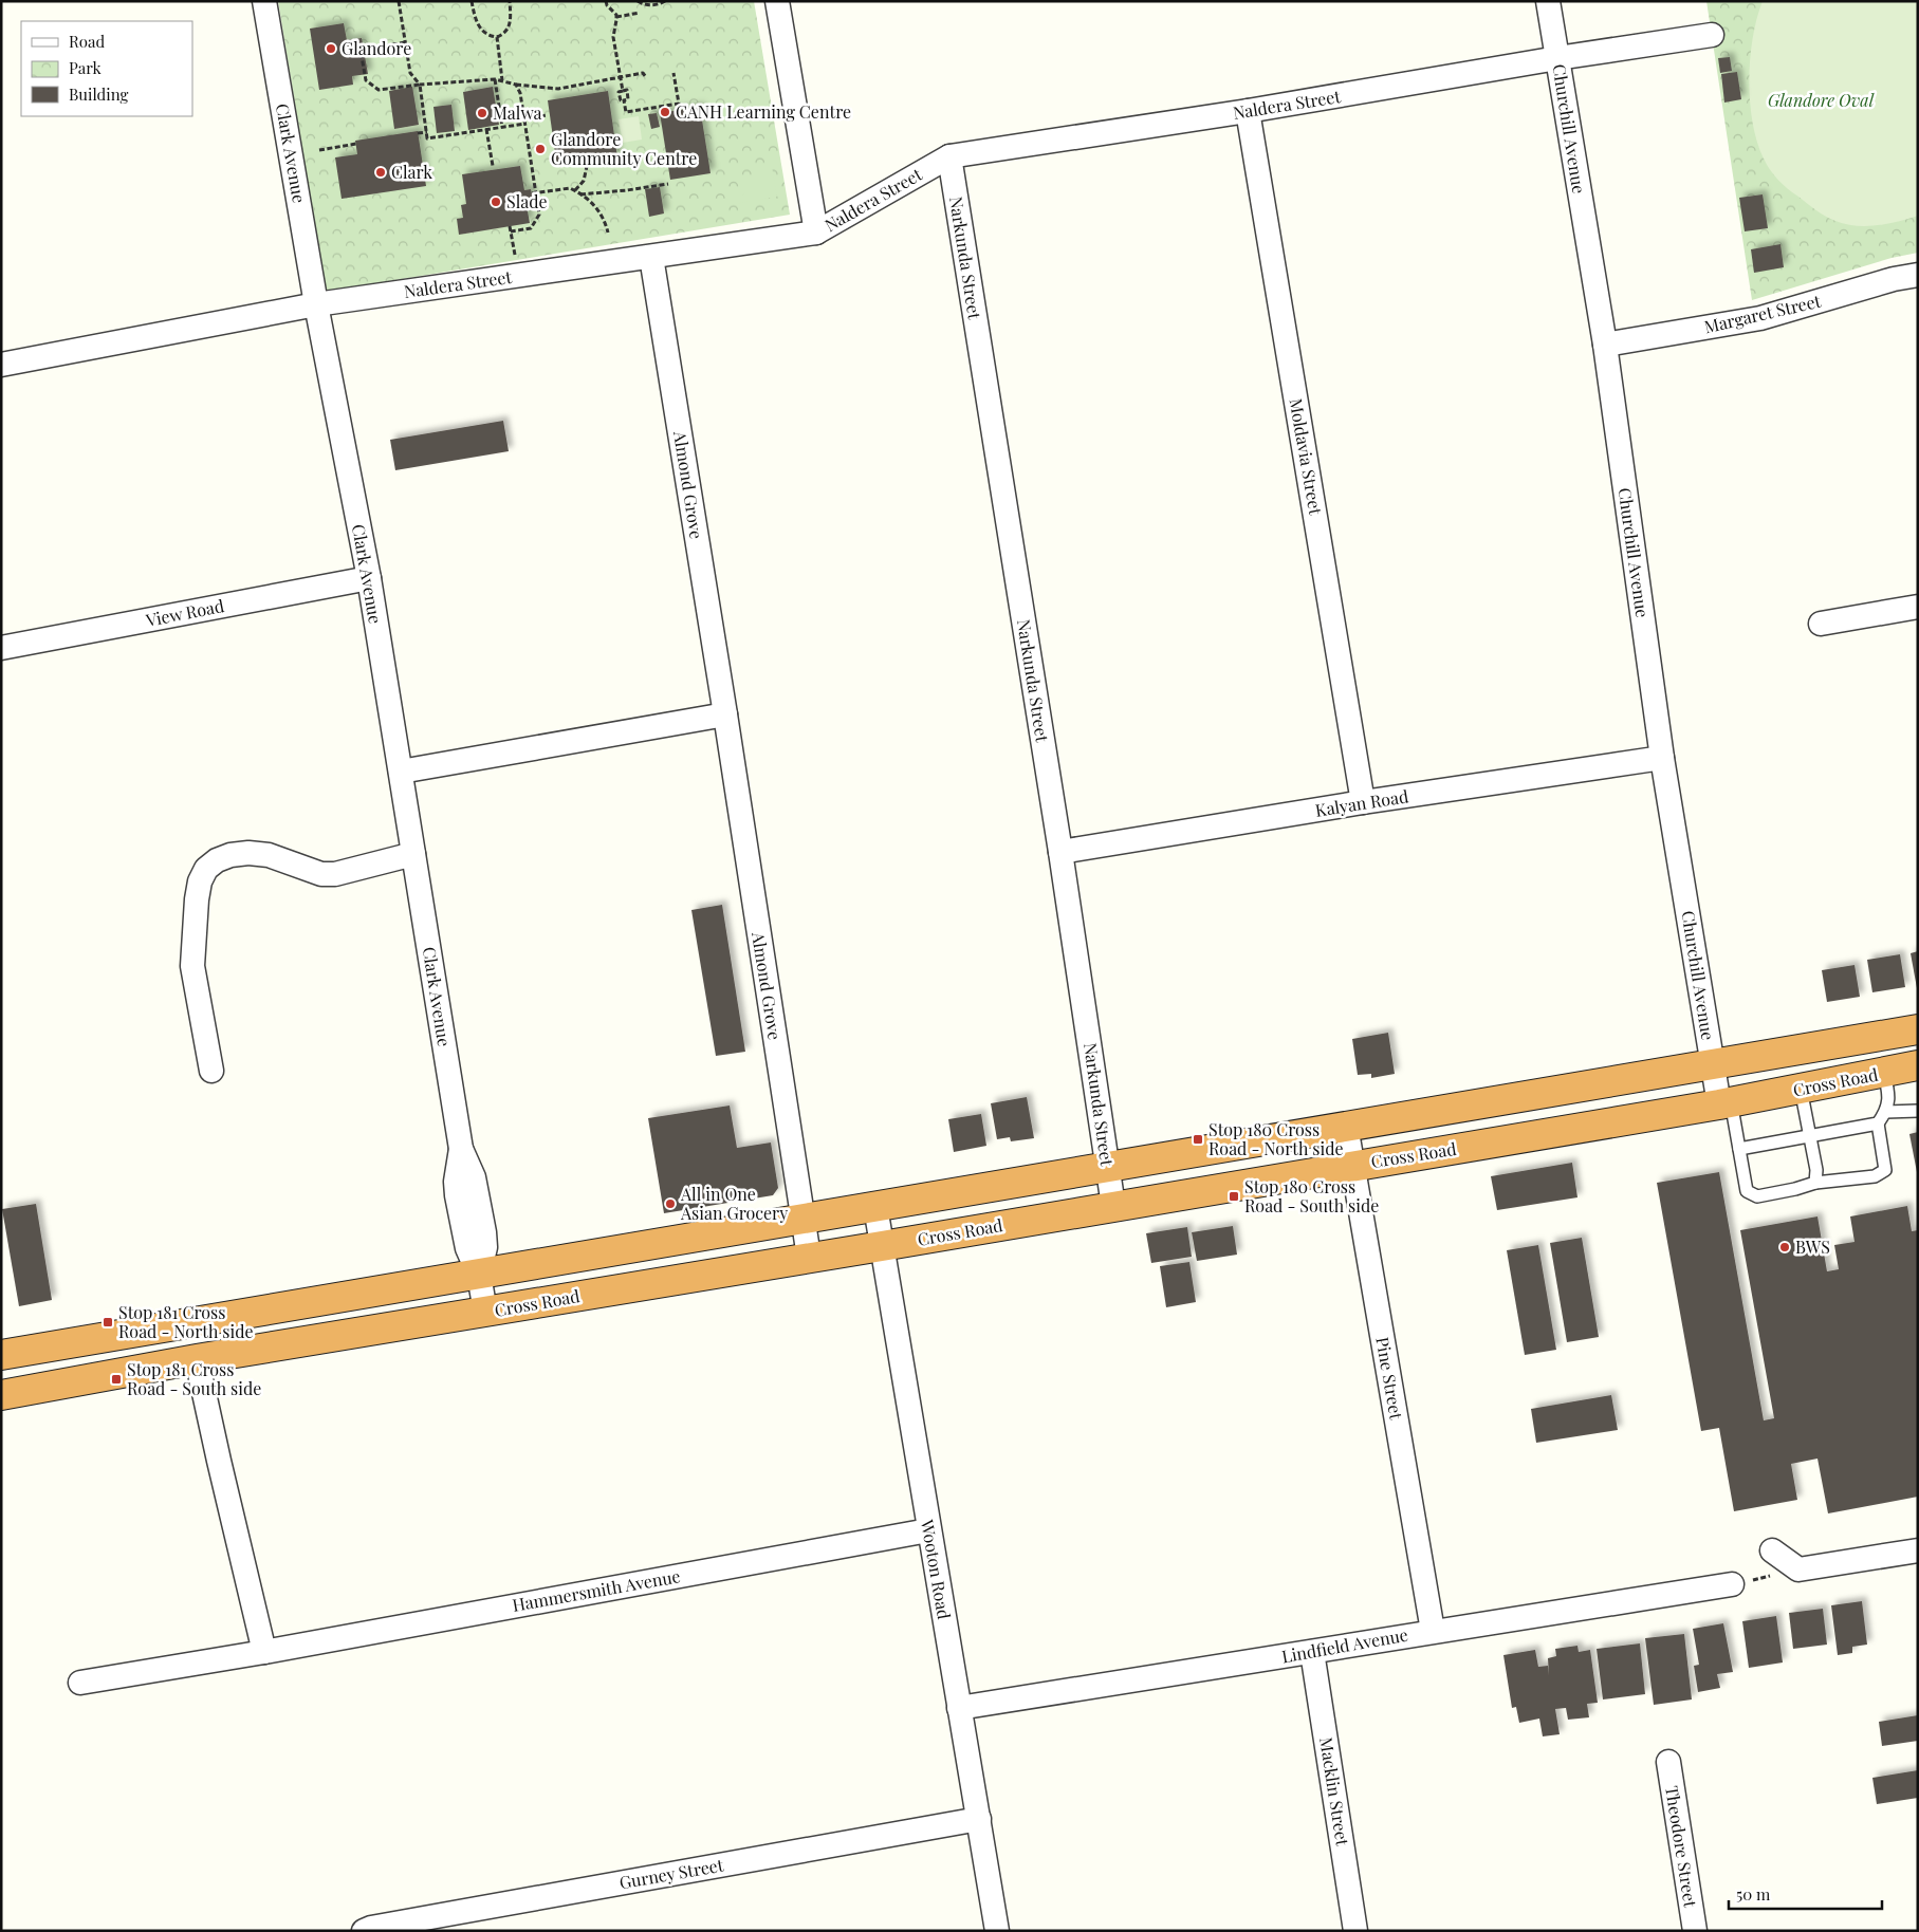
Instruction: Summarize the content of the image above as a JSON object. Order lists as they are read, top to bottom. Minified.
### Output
{"streets":{"highway":["Cross Road"],"street":["Naldera Street","Churchill Avenue","Clark Avenue","Narkunda Street","Margaret Street","Moldavia Street","Almond Grove","View Road","Kalyan Road","Pine Street","Wooton Road","Hammersmith Avenue","Lindfield Avenue","Macklin Street","Theodore Street","Gurney Street"]},"crossings":[["Naldera Street","Churchill Avenue"],["Naldera Street","Clark Avenue"],["Naldera Street","Narkunda Street"],["Naldera Street","Moldavia Street"],["Naldera Street","Almond Grove"],["Churchill Avenue","Margaret Street"],["Churchill Avenue","Kalyan Road"],["Churchill Avenue","Cross Road"],["Clark Avenue","View Road"],["Clark Avenue","Cross Road"],["Narkunda Street","Kalyan Road"],["Narkunda Street","Cross Road"],["Moldavia Street","Kalyan Road"],["Almond Grove","Cross Road"],["Cross Road","Pine Street"],["Cross Road","Wooton Road"],["Pine Street","Lindfield Avenue"],["Wooton Road","Hammersmith Avenue"],["Wooton Road","Lindfield Avenue"],["Wooton Road","Gurney Street"],["Lindfield Avenue","Macklin Street"]],"parks":["Glandore Oval"],"places":{"other":["Glandore","CANH Learning Centre","Malwa","Glandore Community Centre","Clark","Slade","All in One Asian Grocery","BWS"],"transit":["Stop 180 Cross Road - North side","Stop 180 Cross Road - South side","Stop 181 Cross Road - North side","Stop 181 Cross Road - South side"]},"legend":["Road","Park","Building"],"scale_bar":"50 m"}
